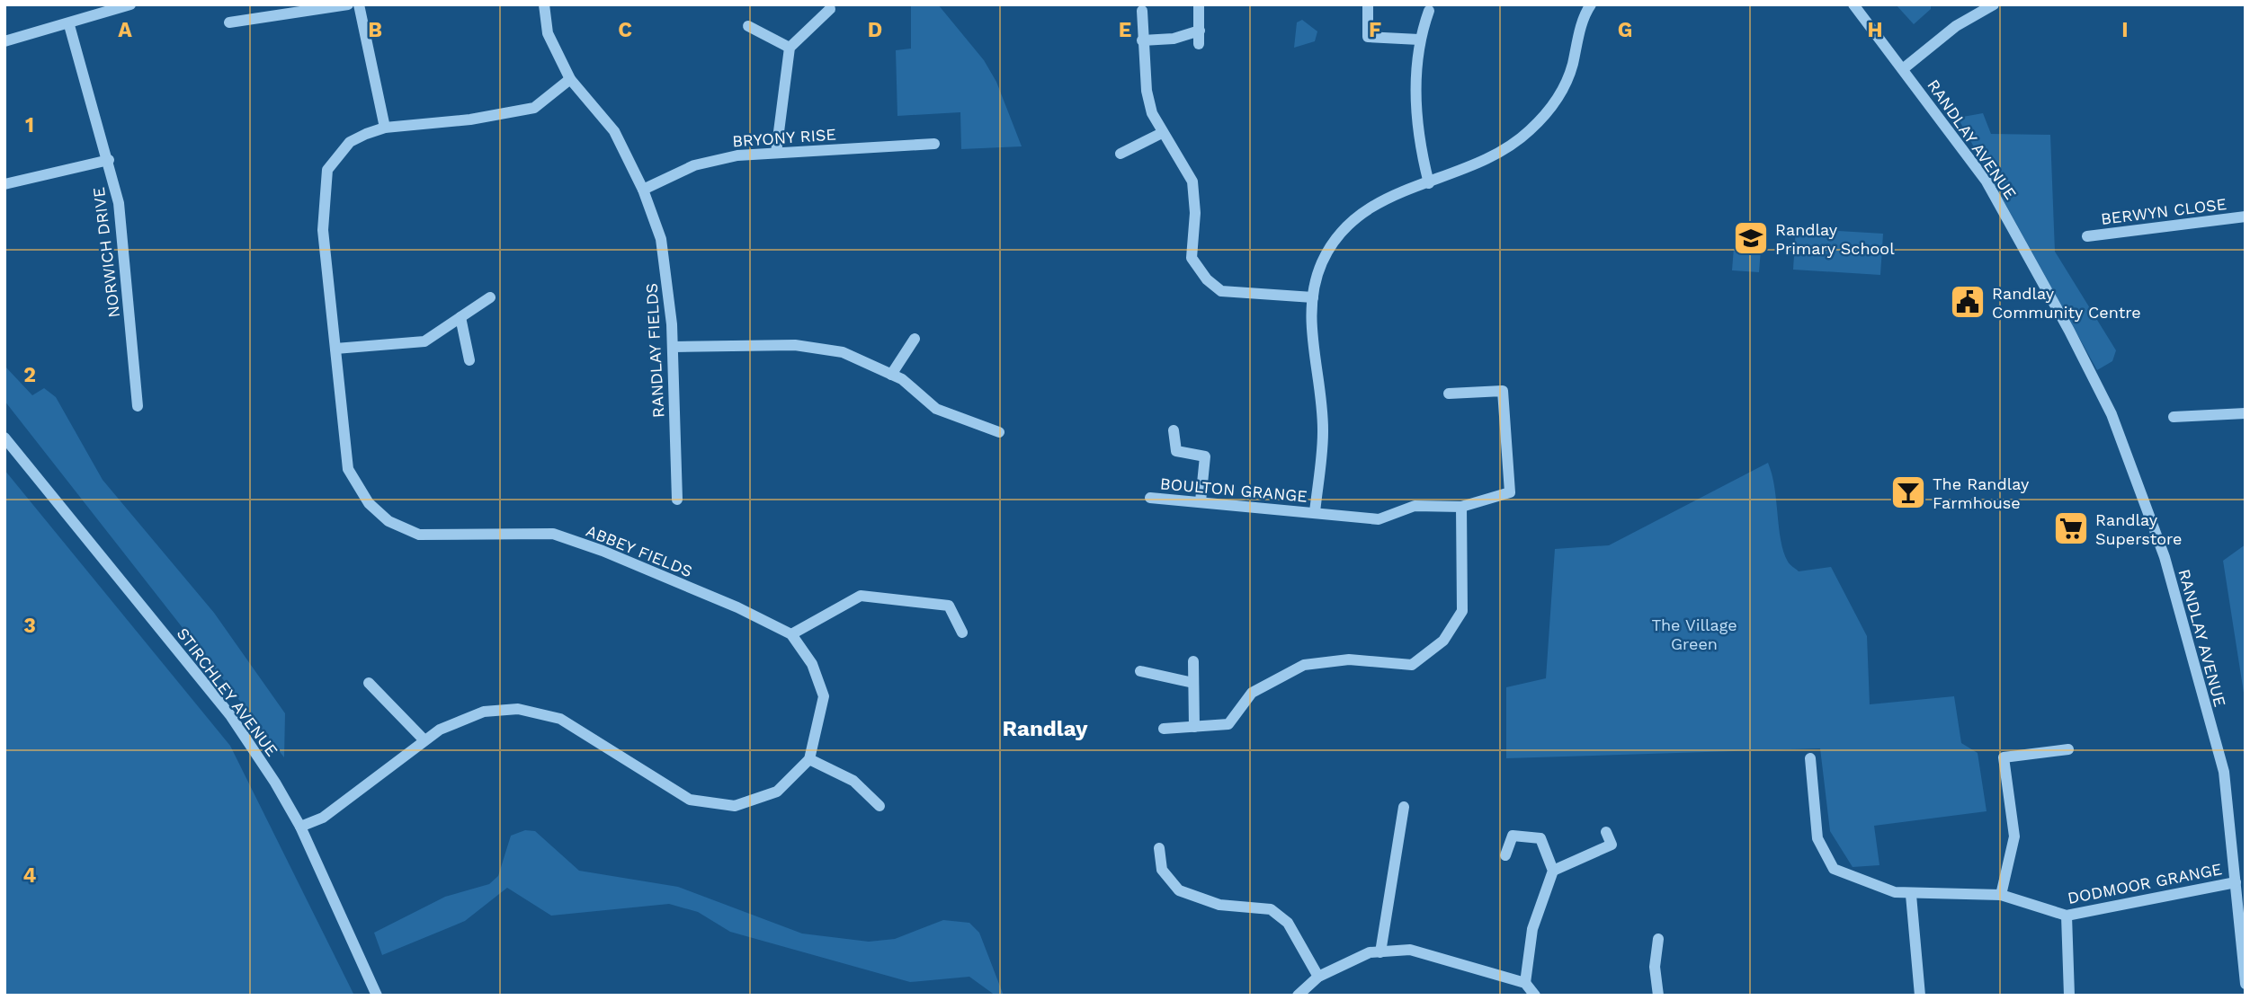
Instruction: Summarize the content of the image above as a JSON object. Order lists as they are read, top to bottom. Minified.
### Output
{"streets":{"street":["BRYONY RISE","RANDLAY AVENUE","BERWYN CLOSE","NORWICH DRIVE","RANDLAY FIELDS","BOULTON GRANGE","ABBEY FIELDS","STIRCHLEY AVENUE","DODMOOR GRANGE"]},"crossings":[["BRYONY RISE","RANDLAY FIELDS"],["RANDLAY AVENUE","DODMOOR GRANGE"],["RANDLAY FIELDS","ABBEY FIELDS"]],"districts":["Randlay"],"parks":["The Village Green"],"places":{"school or university":["Randlay Primary School"],"public building":["Randlay Community Centre"],"bar":["The Randlay Farmhouse"],"supermarket":["Randlay Superstore"]},"grid":{"columns":["A","B","C","D","E","F","G","H","I"],"rows":["1","2","3","4"]}}
